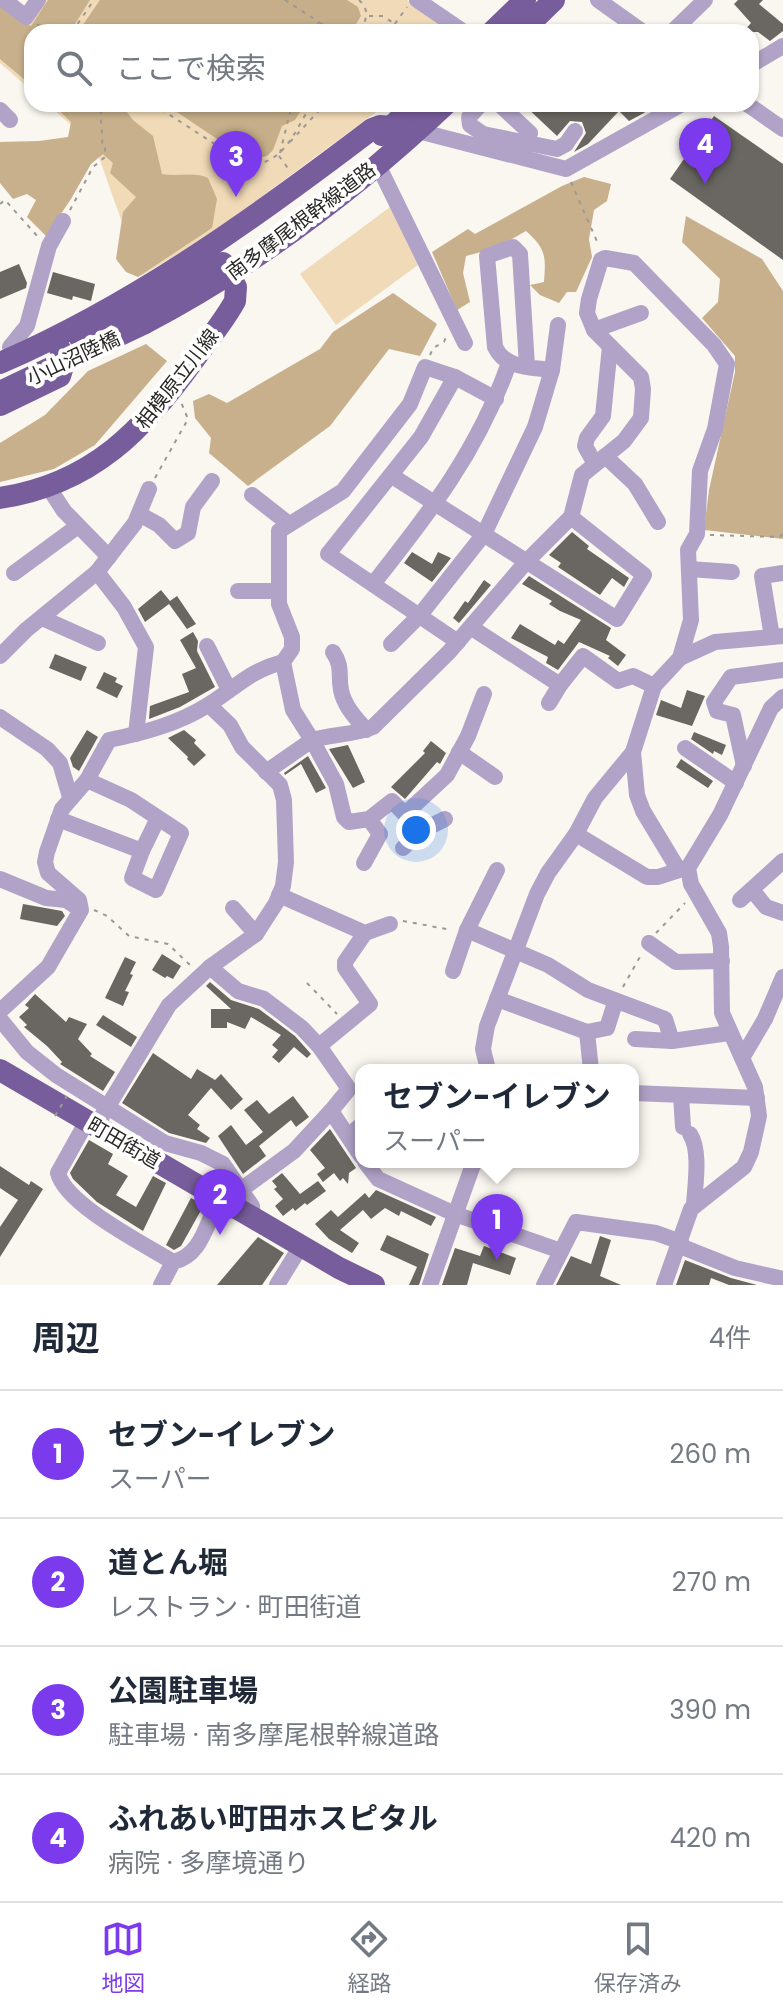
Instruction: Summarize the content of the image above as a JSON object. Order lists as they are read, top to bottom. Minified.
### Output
{"streets":{"main road":["南多摩尾根幹線道路","小山沼陸橋","相模原立川線","町田街道"]},"crossings":[["南多摩尾根幹線道路","小山沼陸橋"],["南多摩尾根幹線道路","相模原立川線"]],"page":{"search":"ここで検索","pins":["4","3","2","1"],"popup":["セブン-イレブン","スーパー"],"heading":["周辺","4件"],"list":[{"mark":"1","name":"セブン-イレブン","note":"スーパー","value":"260 m"},{"mark":"2","name":"道とん堀","note":"レストラン · 町田街道","value":"270 m"},{"mark":"3","name":"公園駐車場","note":"駐車場 · 南多摩尾根幹線道路","value":"390 m"},{"mark":"4","name":"ふれあい町田ホスピタル","note":"病院 · 多摩境通り","value":"420 m"}],"nav":["地図","経路","保存済み"]}}
